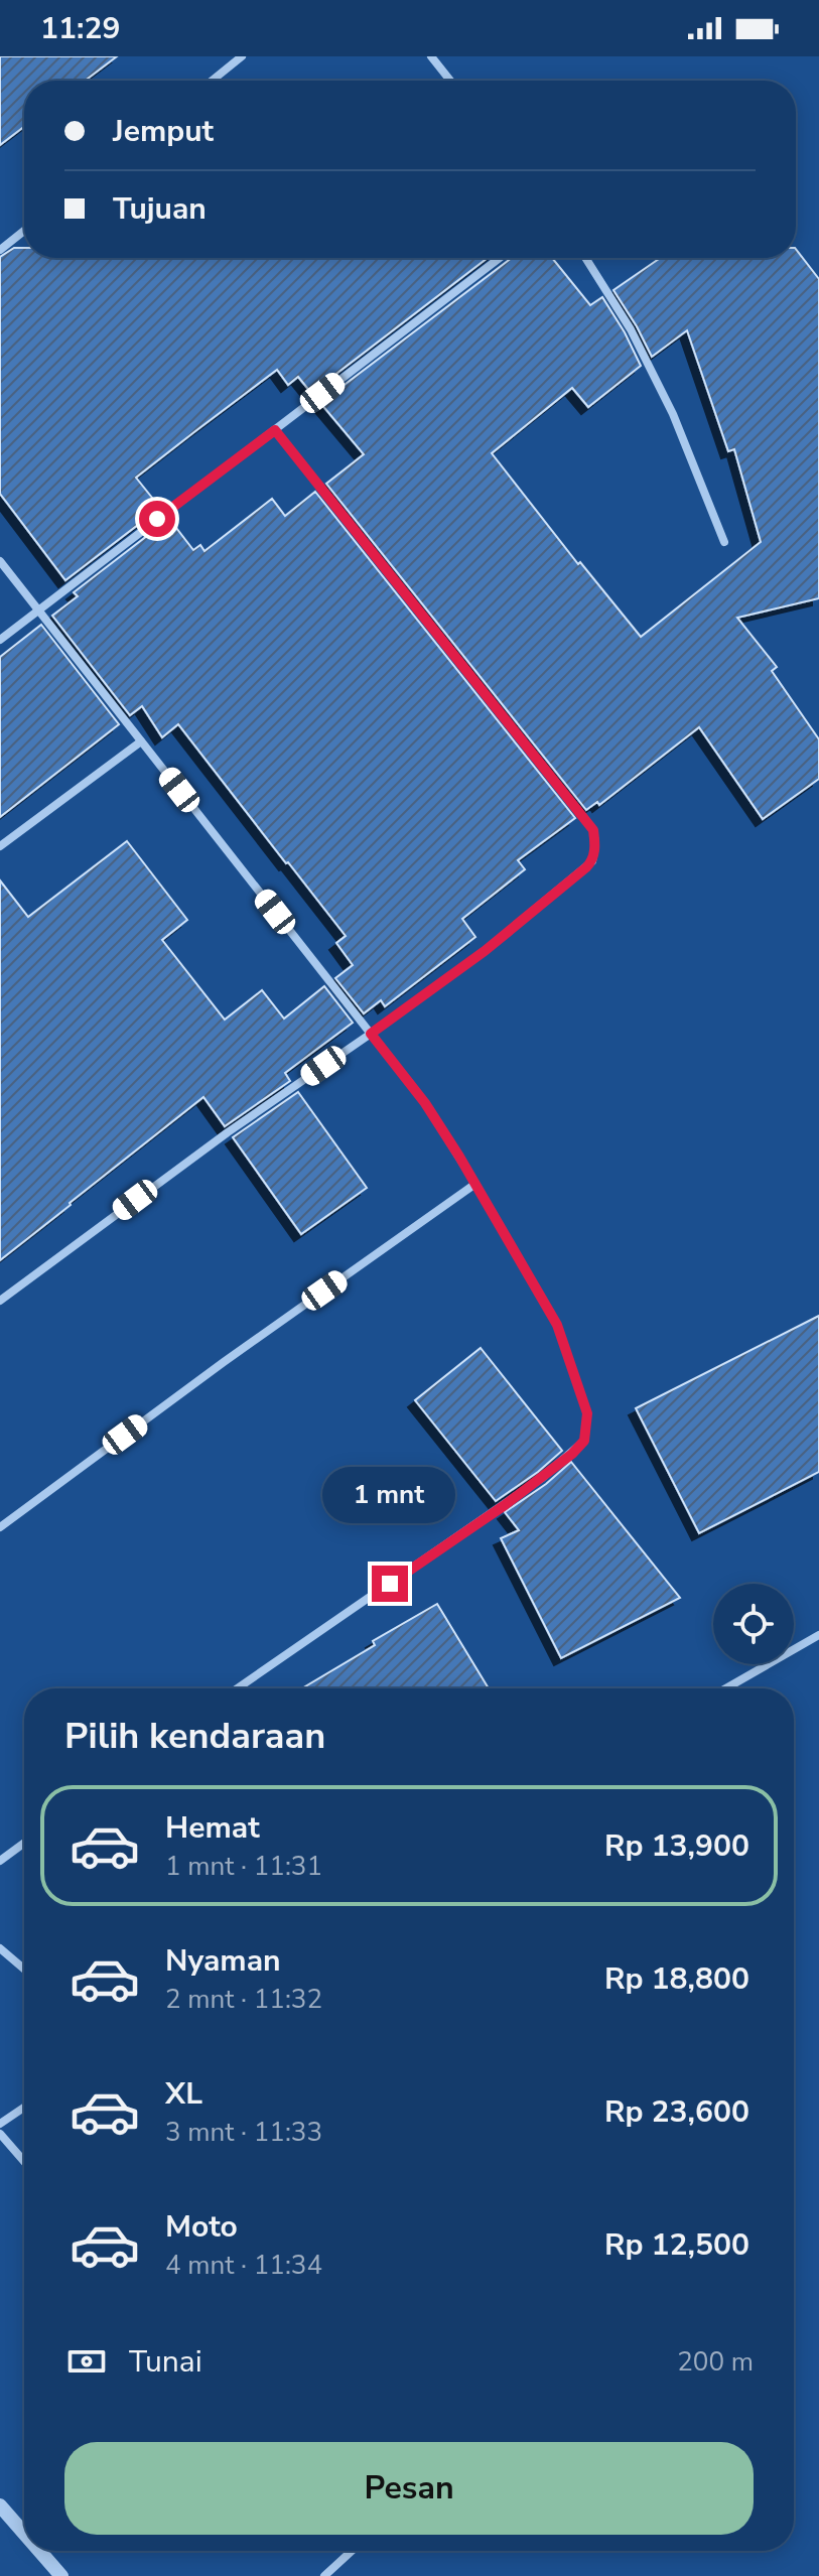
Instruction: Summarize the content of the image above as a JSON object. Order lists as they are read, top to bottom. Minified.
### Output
{"page":{"status":"11:29","banner":["Jemput","Tujuan"],"bubble":"1 mnt","heading":"Pilih kendaraan","list":[{"name":"Hemat","note":"1 mnt · 11:31","value":"Rp 13,900"},{"name":"Nyaman","note":"2 mnt · 11:32","value":"Rp 18,800"},{"name":"XL","note":"3 mnt · 11:33","value":"Rp 23,600"},{"name":"Moto","note":"4 mnt · 11:34","value":"Rp 12,500"}],"pay":["Tunai","200 m"],"buttons":"Pesan"}}
